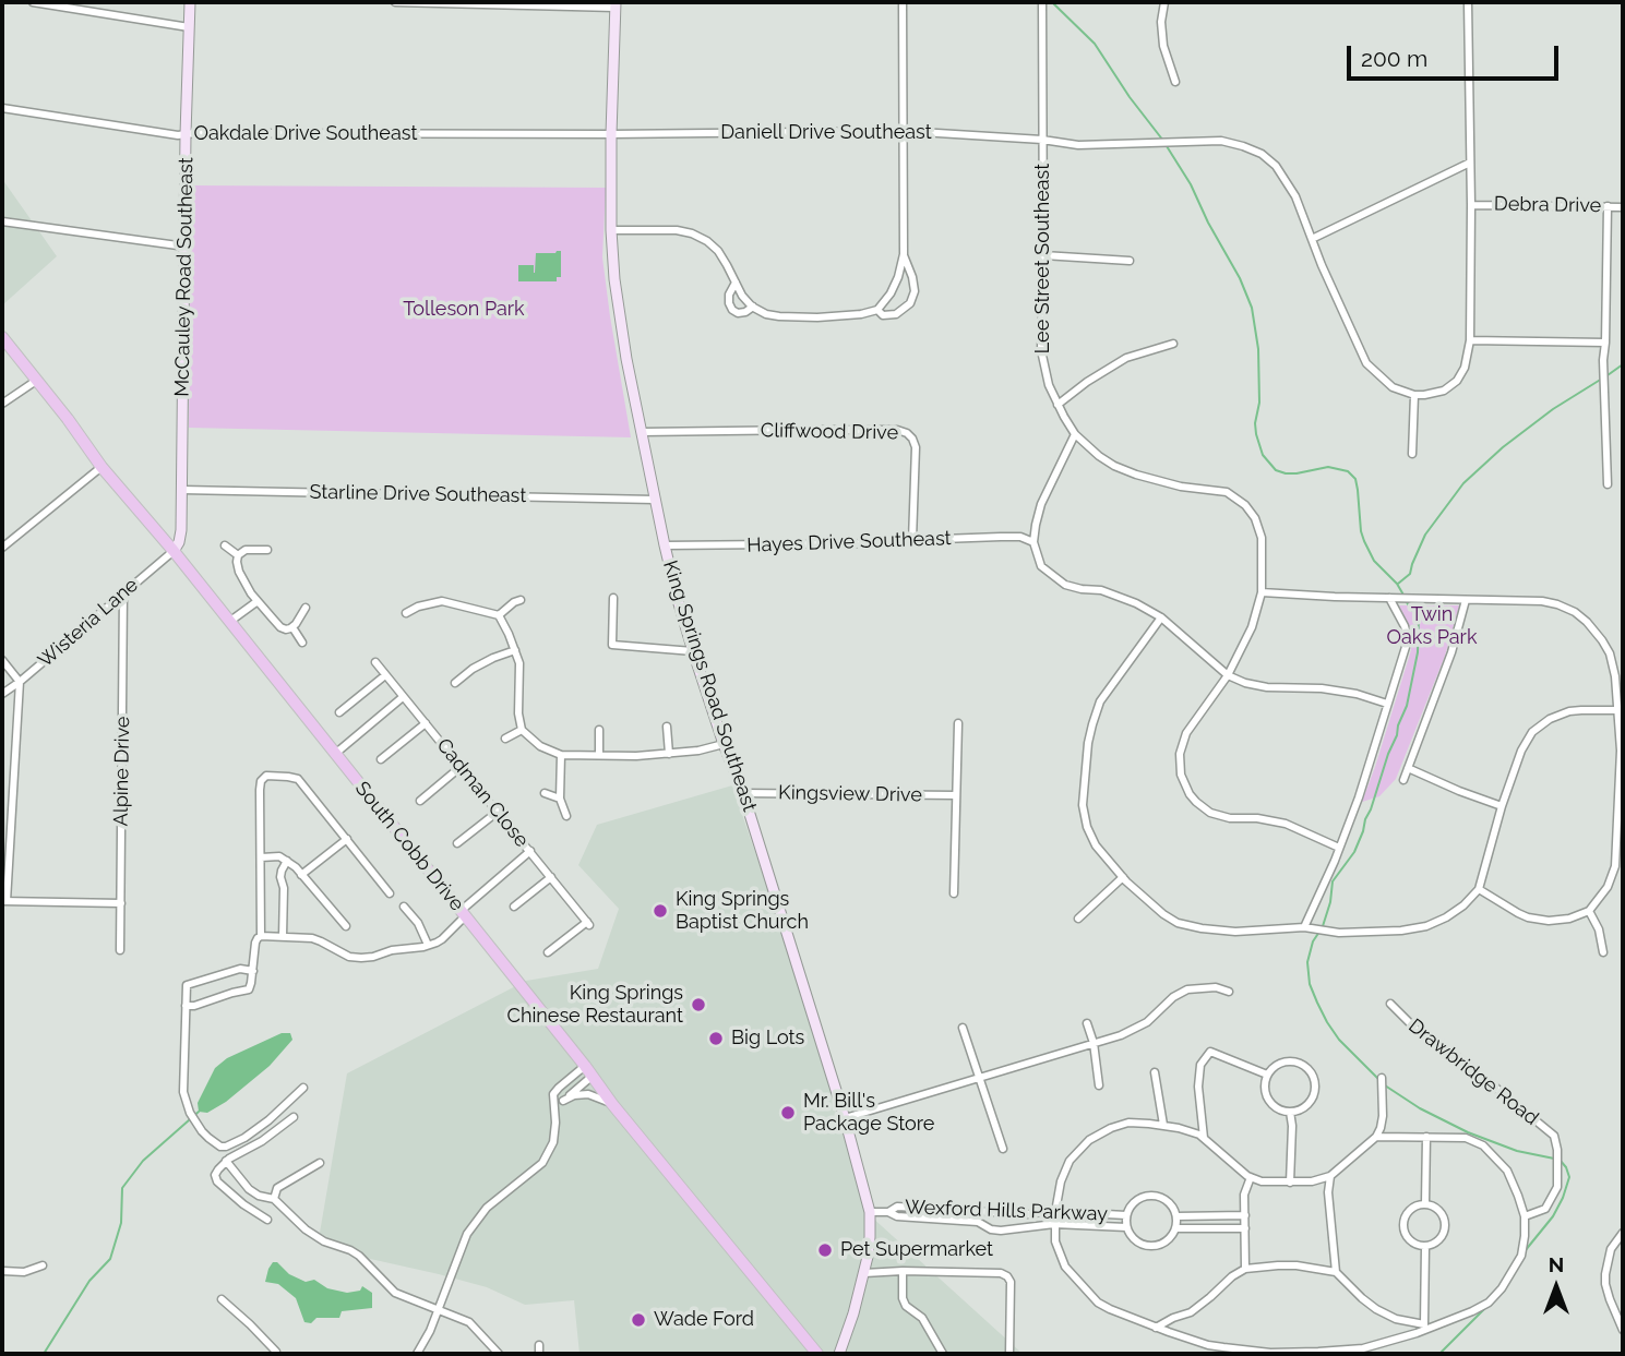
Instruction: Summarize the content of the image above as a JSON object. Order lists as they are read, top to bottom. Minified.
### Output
{"streets":{"main road":["South Cobb Drive"],"street":["Daniell Drive Southeast","Oakdale Drive Southeast","Debra Drive","Lee Street Southeast","McCauley Road Southeast","Cliffwood Drive","Starline Drive Southeast","Hayes Drive Southeast","Wisteria Lane","King Springs Road Southeast","Alpine Drive","Cadman Close","Kingsview Drive","Drawbridge Road","Wexford Hills Parkway"]},"crossings":[["Daniell Drive Southeast","Oakdale Drive Southeast"],["Daniell Drive Southeast","Lee Street Southeast"],["Daniell Drive Southeast","King Springs Road Southeast"],["Oakdale Drive Southeast","McCauley Road Southeast"],["Oakdale Drive Southeast","King Springs Road Southeast"],["McCauley Road Southeast","Starline Drive Southeast"],["McCauley Road Southeast","Wisteria Lane"],["McCauley Road Southeast","South Cobb Drive"],["Cliffwood Drive","Hayes Drive Southeast"],["Cliffwood Drive","King Springs Road Southeast"],["Starline Drive Southeast","King Springs Road Southeast"],["Hayes Drive Southeast","King Springs Road Southeast"],["Wisteria Lane","Alpine Drive"],["Wisteria Lane","South Cobb Drive"],["King Springs Road Southeast","Kingsview Drive"],["King Springs Road Southeast","Wexford Hills Parkway"]],"parks":["Tolleson Park","Twin Oaks Park"],"places":["King Springs Baptist Church","King Springs Chinese Restaurant","Big Lots","Mr. Bill's Package Store","Pet Supermarket","Wade Ford"],"scale_bar":"200 m","north":"top"}
